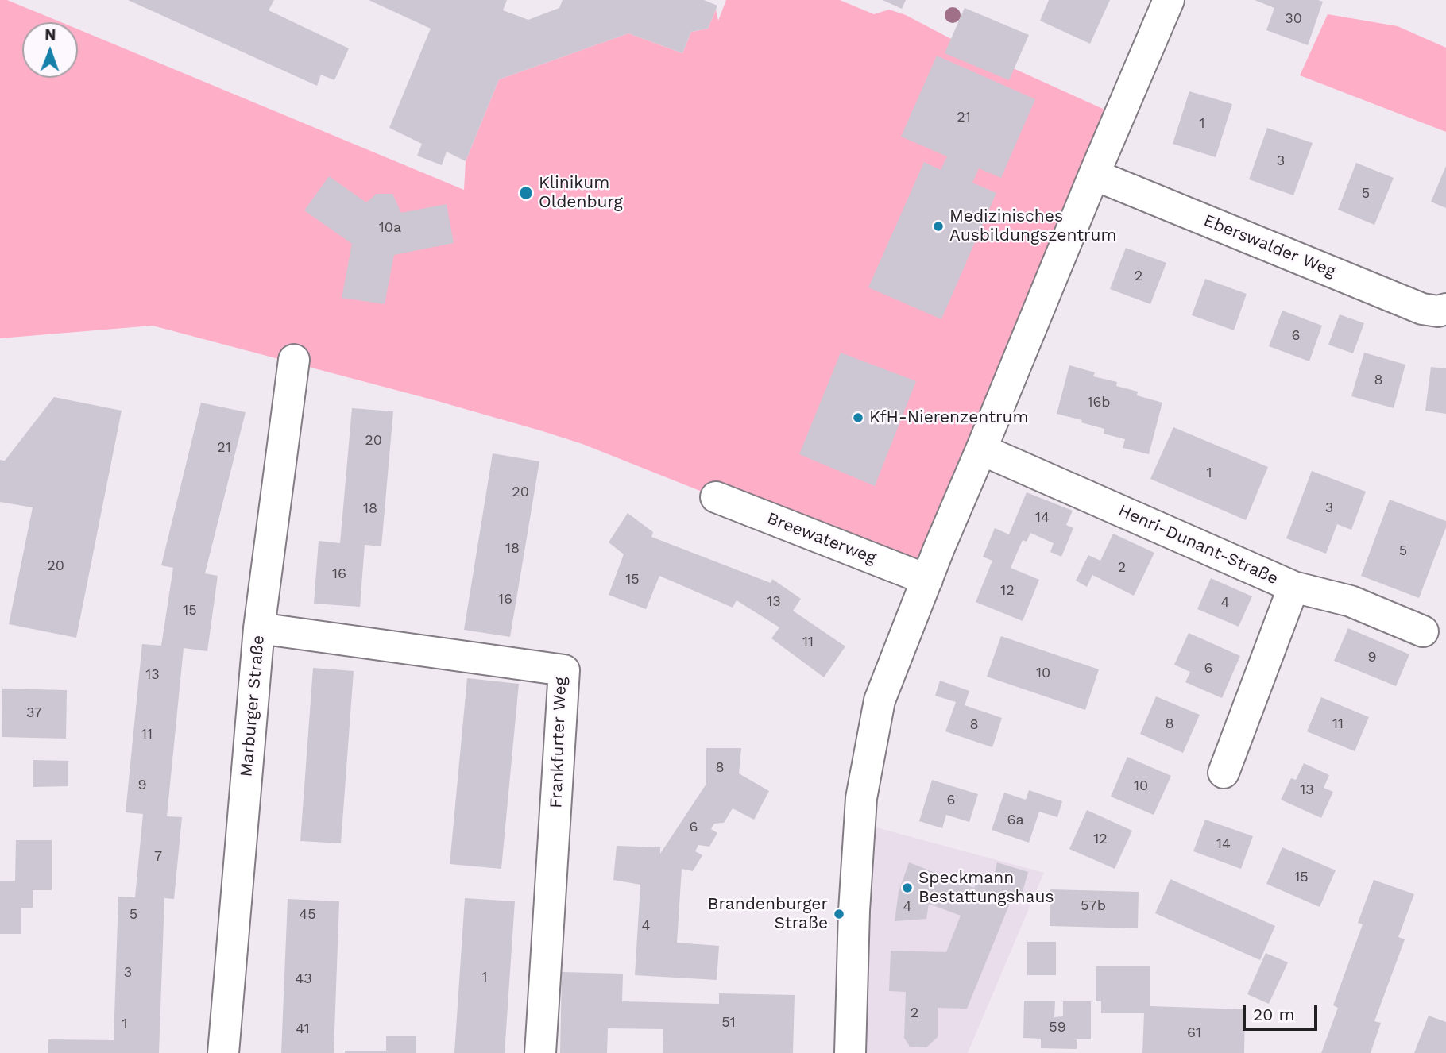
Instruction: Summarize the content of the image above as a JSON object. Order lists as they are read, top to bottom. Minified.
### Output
{"streets":{"street":["Eberswalder Weg","Breewaterweg","Henri-Dunant-Straße","Marburger Straße","Frankfurter Weg"]},"crossings":[["Marburger Straße","Frankfurter Weg"]],"places":["Klinikum Oldenburg","Medizinisches Ausbildungszentrum","KfH-Nierenzentrum","Speckmann Bestattungshaus","Brandenburger Straße"],"house_numbers":["30","21","1","3","5","10a","2","6","8","16b","20","21","1","20","3","18","14","18","5","20","2","16","15","12","16","13","4","15","11","9","6","10","13","37","8","11","8","11","8","9","10","13","6","6a","6","12","14","7","15","57b","4","5","45","4","3","1","43","2","51","1","59","41","61"],"scale_bar":"20 m","north":"top"}
